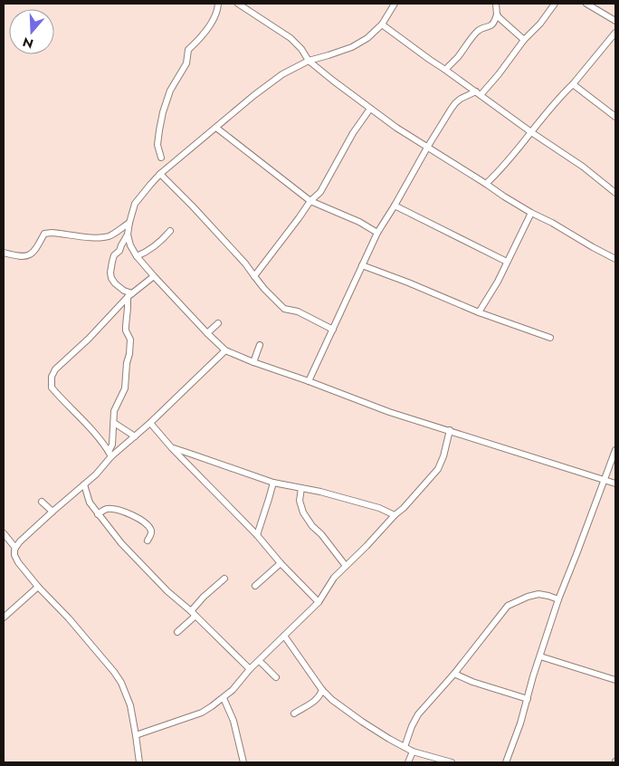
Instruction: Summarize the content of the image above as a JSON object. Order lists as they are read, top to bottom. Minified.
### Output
{"north":"bottom"}
